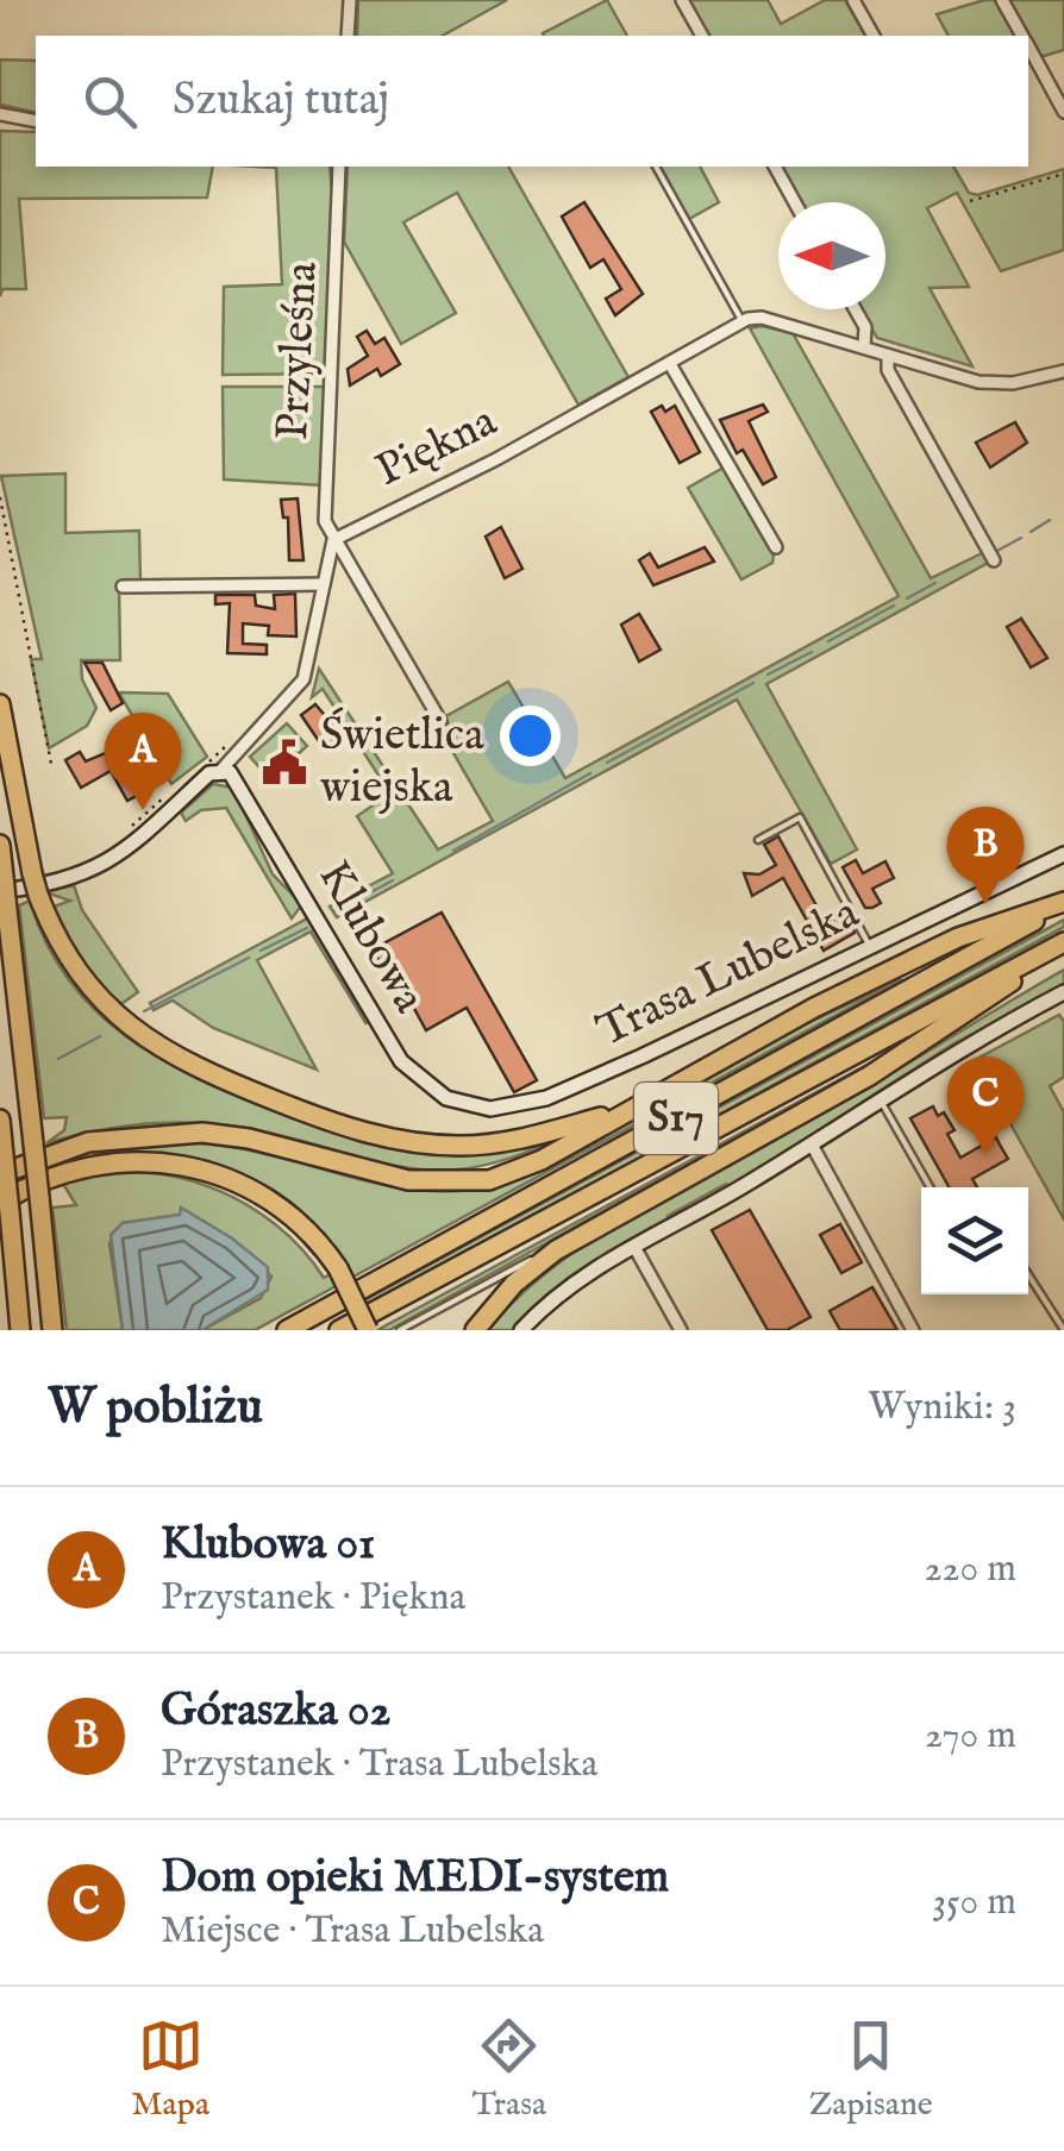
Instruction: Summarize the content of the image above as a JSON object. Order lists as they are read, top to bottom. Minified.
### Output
{"streets":{"highway":["S17"],"street":["Przyleśna","Piękna","Klubowa","Trasa Lubelska"]},"crossings":[["Przyleśna","Piękna"],["Klubowa","Trasa Lubelska"]],"places":{"public building":["Świetlica wiejska"]},"north":"left","page":{"search":"Szukaj tutaj","pins":["A","B","C"],"heading":["W pobliżu","Wyniki: 3"],"list":[{"mark":"A","name":"Klubowa 01","note":"Przystanek · Piękna","value":"220 m"},{"mark":"B","name":"Góraszka 02","note":"Przystanek · Trasa Lubelska","value":"270 m"},{"mark":"C","name":"Dom opieki MEDI-system","note":"Miejsce · Trasa Lubelska","value":"350 m"}],"nav":["Mapa","Trasa","Zapisane"]}}
